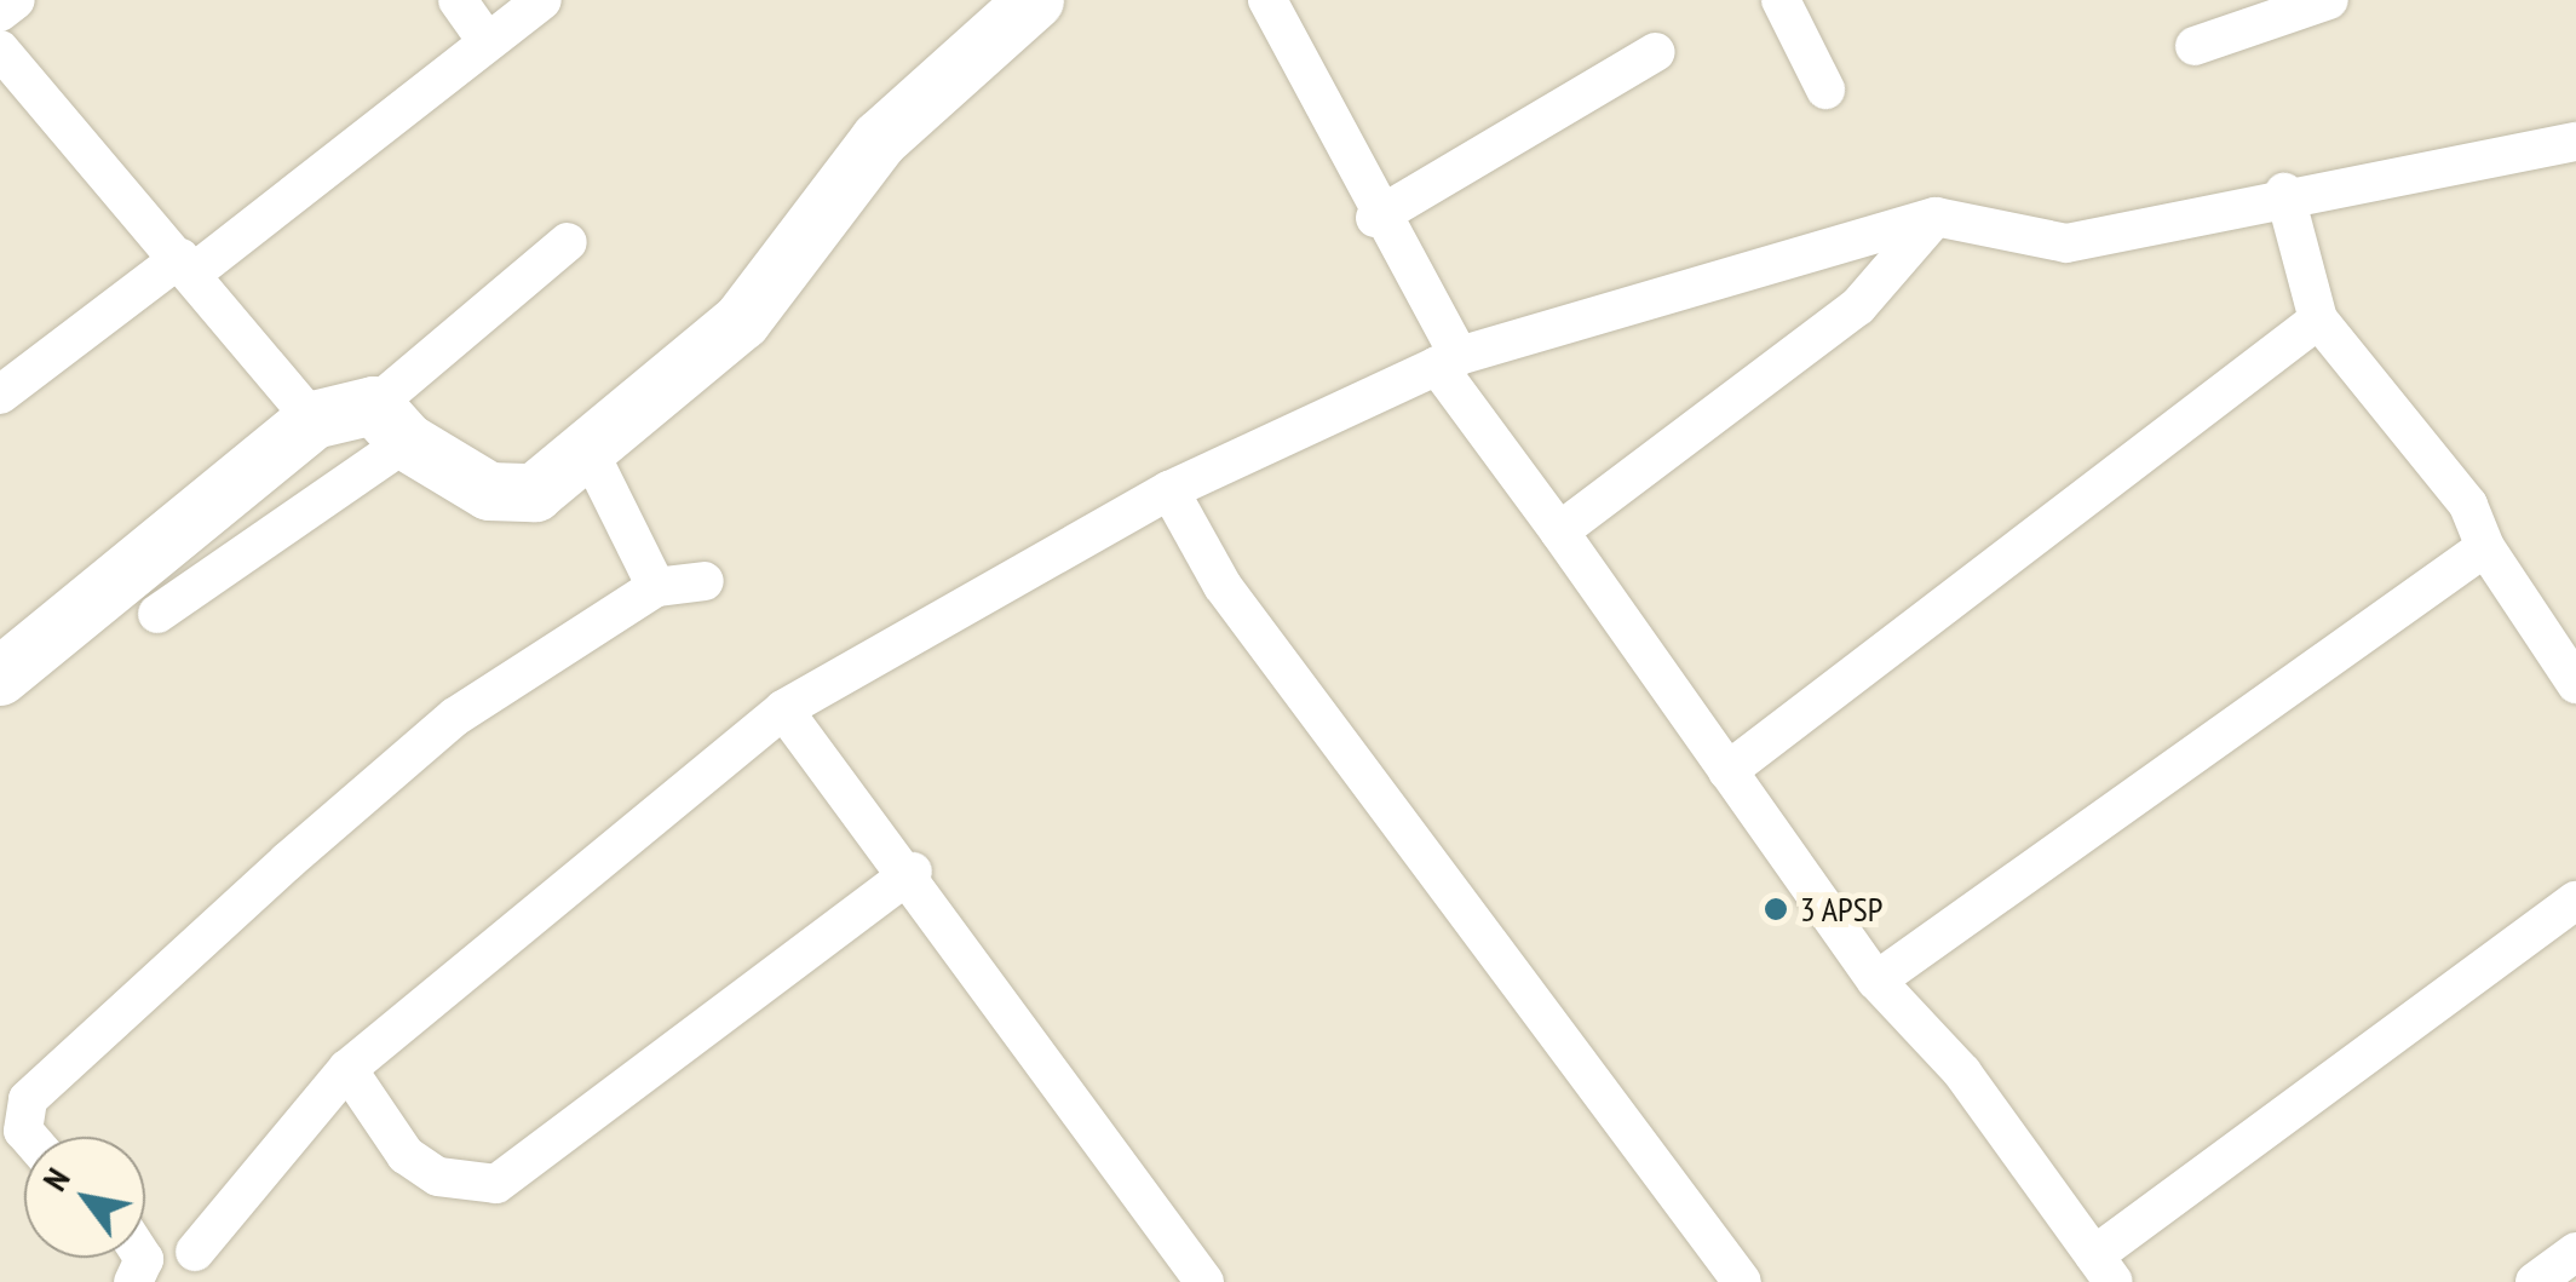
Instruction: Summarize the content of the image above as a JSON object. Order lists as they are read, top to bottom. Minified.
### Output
{"places":["3 APSP"],"north":"top left"}
